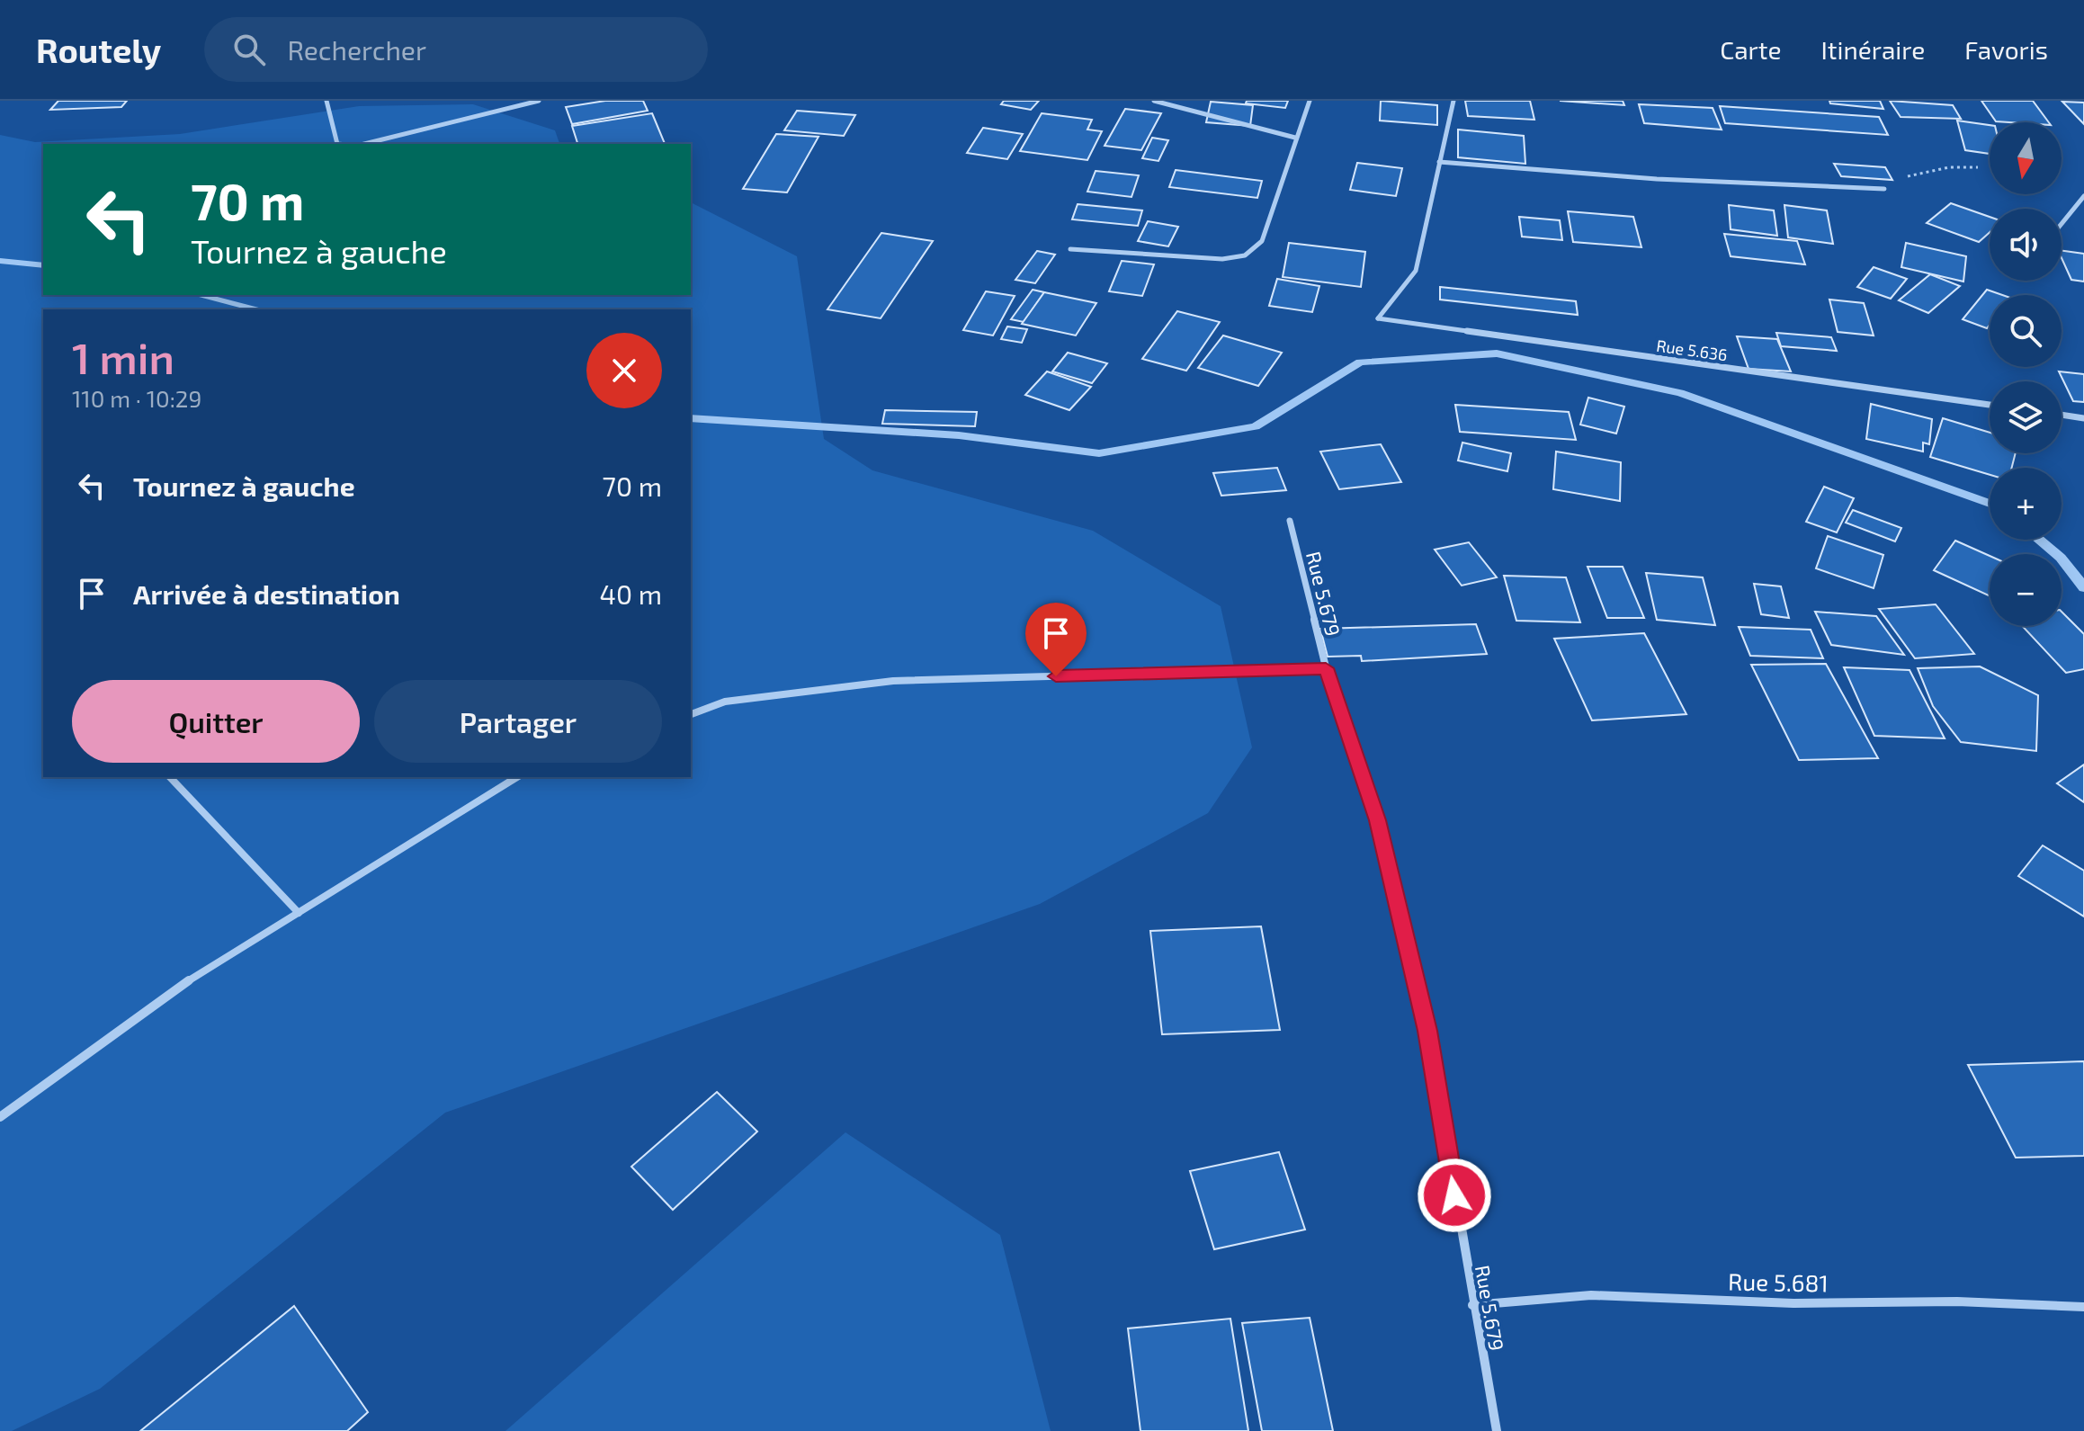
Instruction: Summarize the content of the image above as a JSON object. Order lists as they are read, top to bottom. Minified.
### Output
{"streets":{"street":["Rue 5.636","Rue 5.679","Rue 5.681"]},"crossings":[["Rue 5.679","Rue 5.681"]],"north":"bottom","page":{"header":"Routely","search":"Rechercher","nav":["Carte","Itinéraire","Favoris"],"map_buttons":["+","−"],"turn":["70 m","Tournez à gauche"],"heading":["1 min","110 m · 10:29"],"list":[{"name":"Tournez à gauche","value":"70 m"},{"name":"Arrivée à destination","value":"40 m"}],"buttons":["Quitter","Partager"]}}
